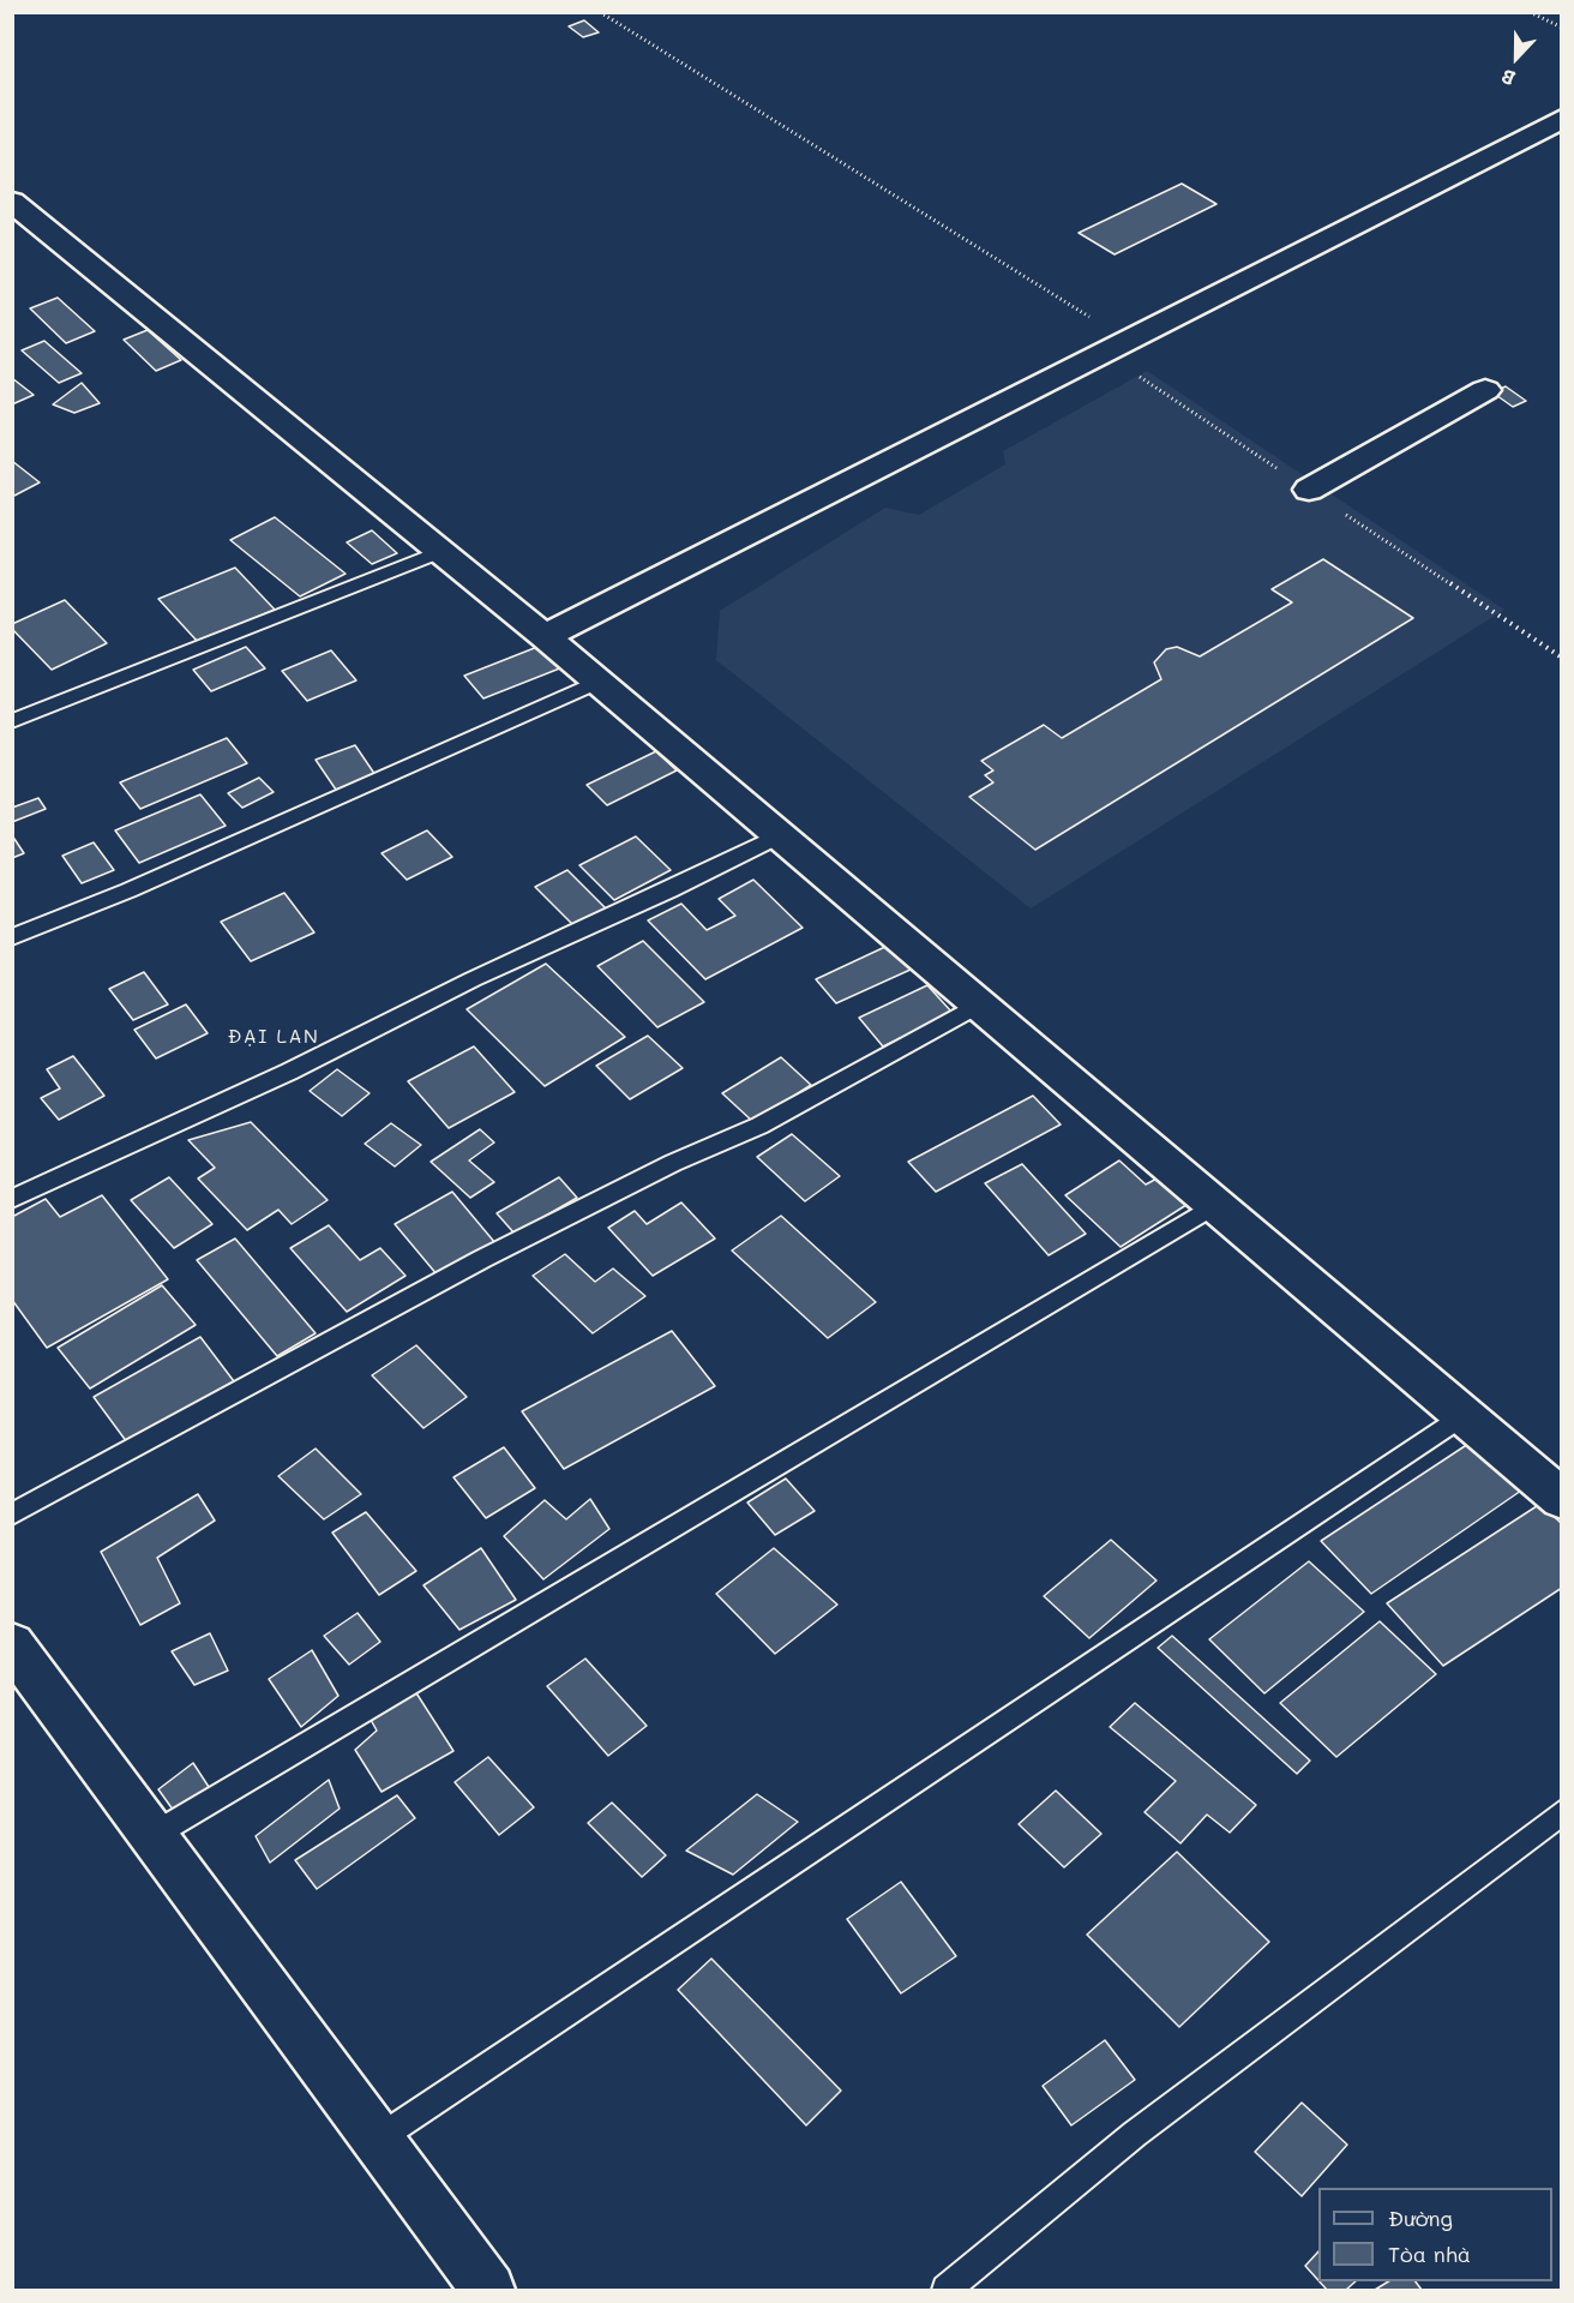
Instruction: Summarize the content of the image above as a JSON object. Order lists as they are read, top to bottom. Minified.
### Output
{"districts":["ĐẠI LAN"],"legend":["Đường","Tòa nhà"],"north":"bottom"}
